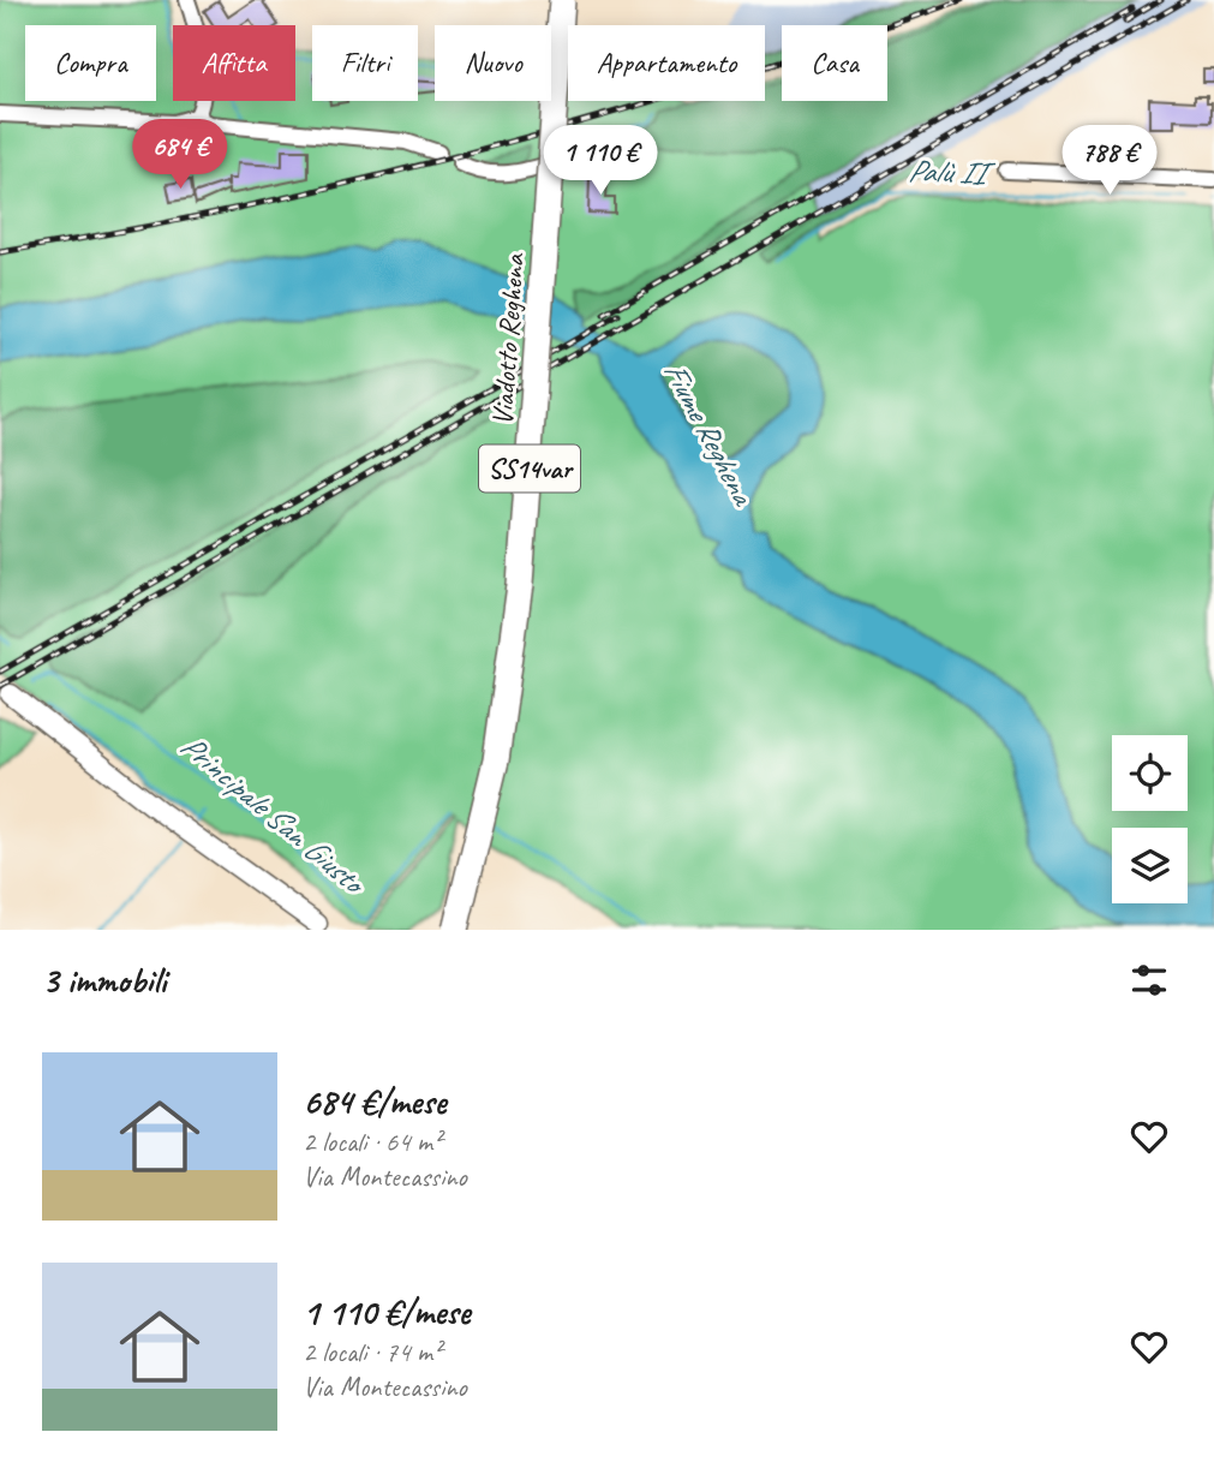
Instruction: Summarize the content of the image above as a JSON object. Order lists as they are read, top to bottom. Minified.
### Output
{"streets":{"highway":["Viadotto Reghena","SS14var"]},"water":["Palù II","Fiume Reghena","Principale San Giusto"],"page":{"chip":["Compra","Affitta","Filtri","Nuovo","Appartamento","Casa"],"price":["684 €","1 110 €","788 €"],"heading":"3 immobili","list":[{"name":"684 €/mese","note":"2 locali · 64 m² · Via Montecassino"},{"name":"1 110 €/mese","note":"2 locali · 74 m² · Via Montecassino"}]}}
